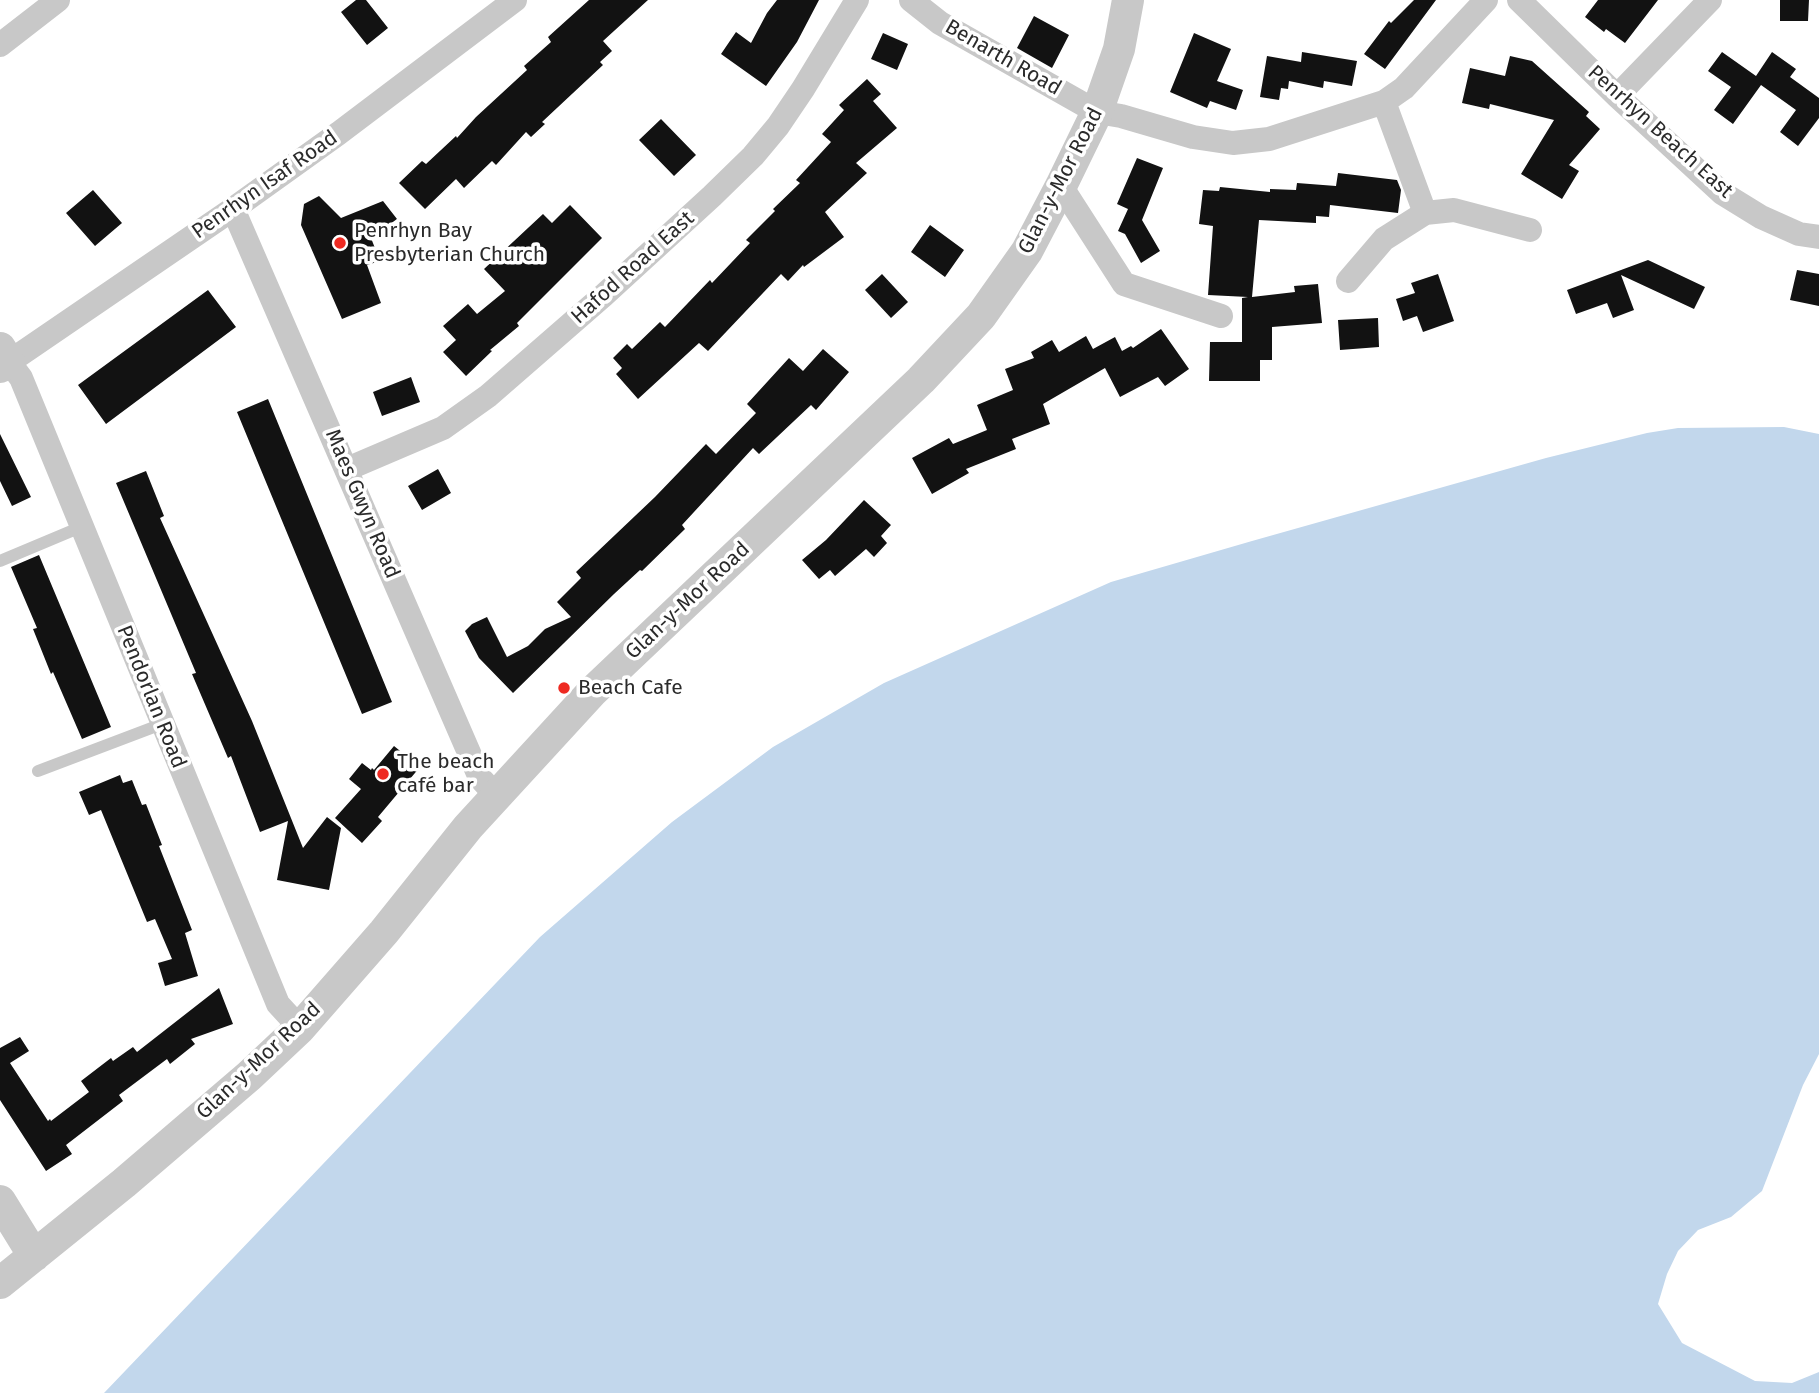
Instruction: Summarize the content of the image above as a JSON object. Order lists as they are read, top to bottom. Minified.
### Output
{"streets":{"street":["Benarth Road","Penrhyn Beach East","Glan-y-Mor Road","Penrhyn Isaf Road","Hafod Road East","Maes Gwyn Road","Pendorlan Road"]},"crossings":[["Benarth Road","Glan-y-Mor Road"],["Glan-y-Mor Road","Maes Gwyn Road"],["Glan-y-Mor Road","Pendorlan Road"],["Penrhyn Isaf Road","Maes Gwyn Road"],["Penrhyn Isaf Road","Pendorlan Road"],["Hafod Road East","Maes Gwyn Road"]],"places":["Penrhyn Bay Presbyterian Church","Beach Cafe","The beach café bar"]}
